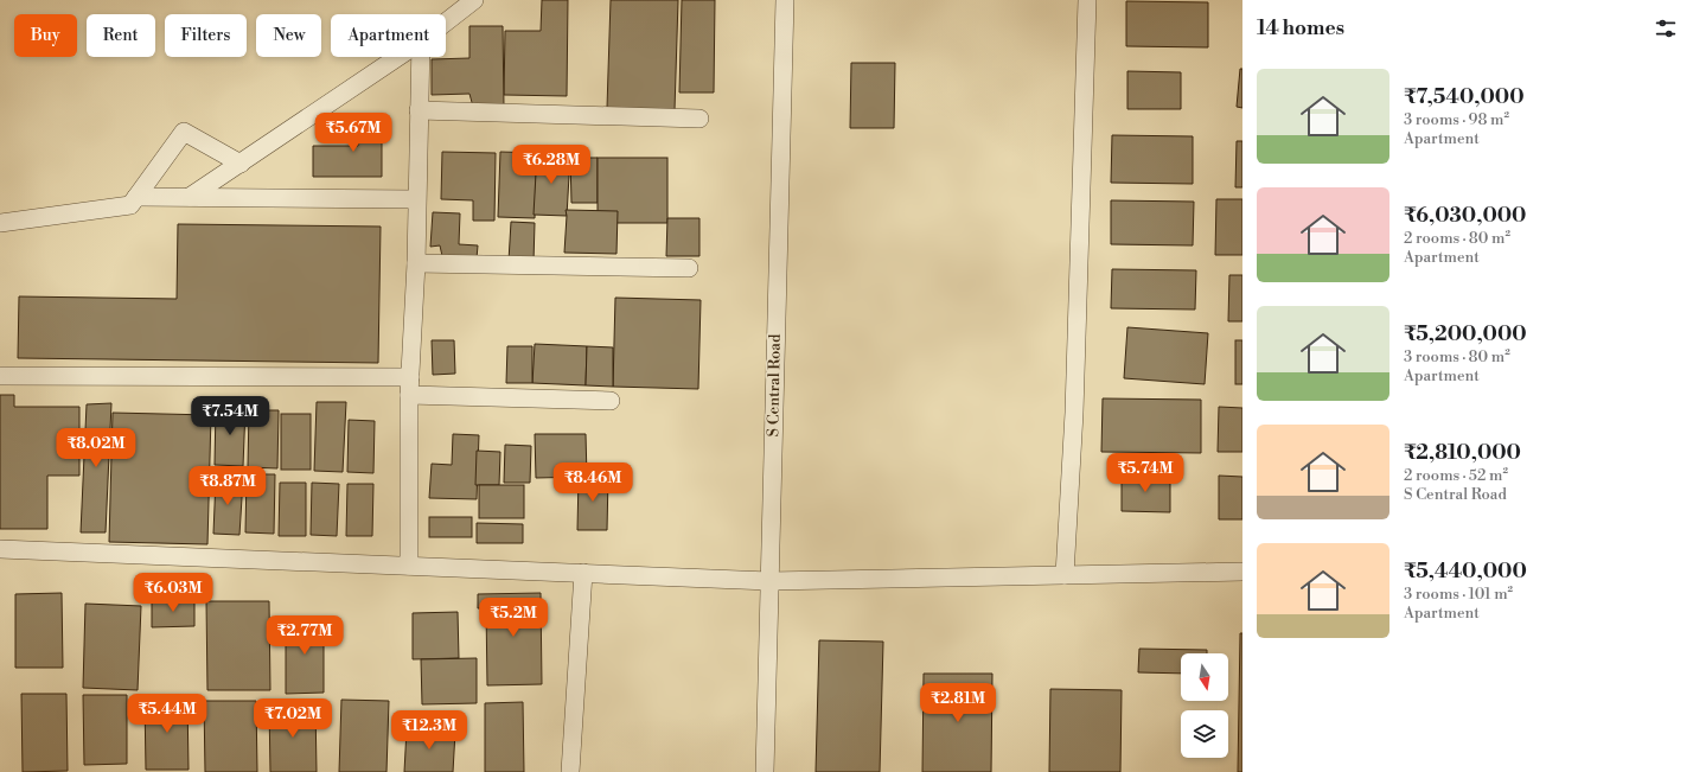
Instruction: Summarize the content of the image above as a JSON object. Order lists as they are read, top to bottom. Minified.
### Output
{"streets":{"street":["S Central Road"]},"north":"bottom","page":{"heading":"14 homes","chip":["Buy","Rent","Filters","New","Apartment"],"list":[{"name":"₹7,540,000","note":"3 rooms · 98 m² · Apartment"},{"name":"₹6,030,000","note":"2 rooms · 80 m² · Apartment"},{"name":"₹5,200,000","note":"3 rooms · 80 m² · Apartment"},{"name":"₹2,810,000","note":"2 rooms · 52 m² · S Central Road"},{"name":"₹5,440,000","note":"3 rooms · 101 m² · Apartment"}],"price":["₹5.67M","₹6.28M","₹7.54M","₹8.02M","₹5.74M","₹8.46M","₹8.87M","₹6.03M","₹5.2M","₹2.77M","₹2.81M","₹5.44M","₹7.02M","₹12.3M"]}}
